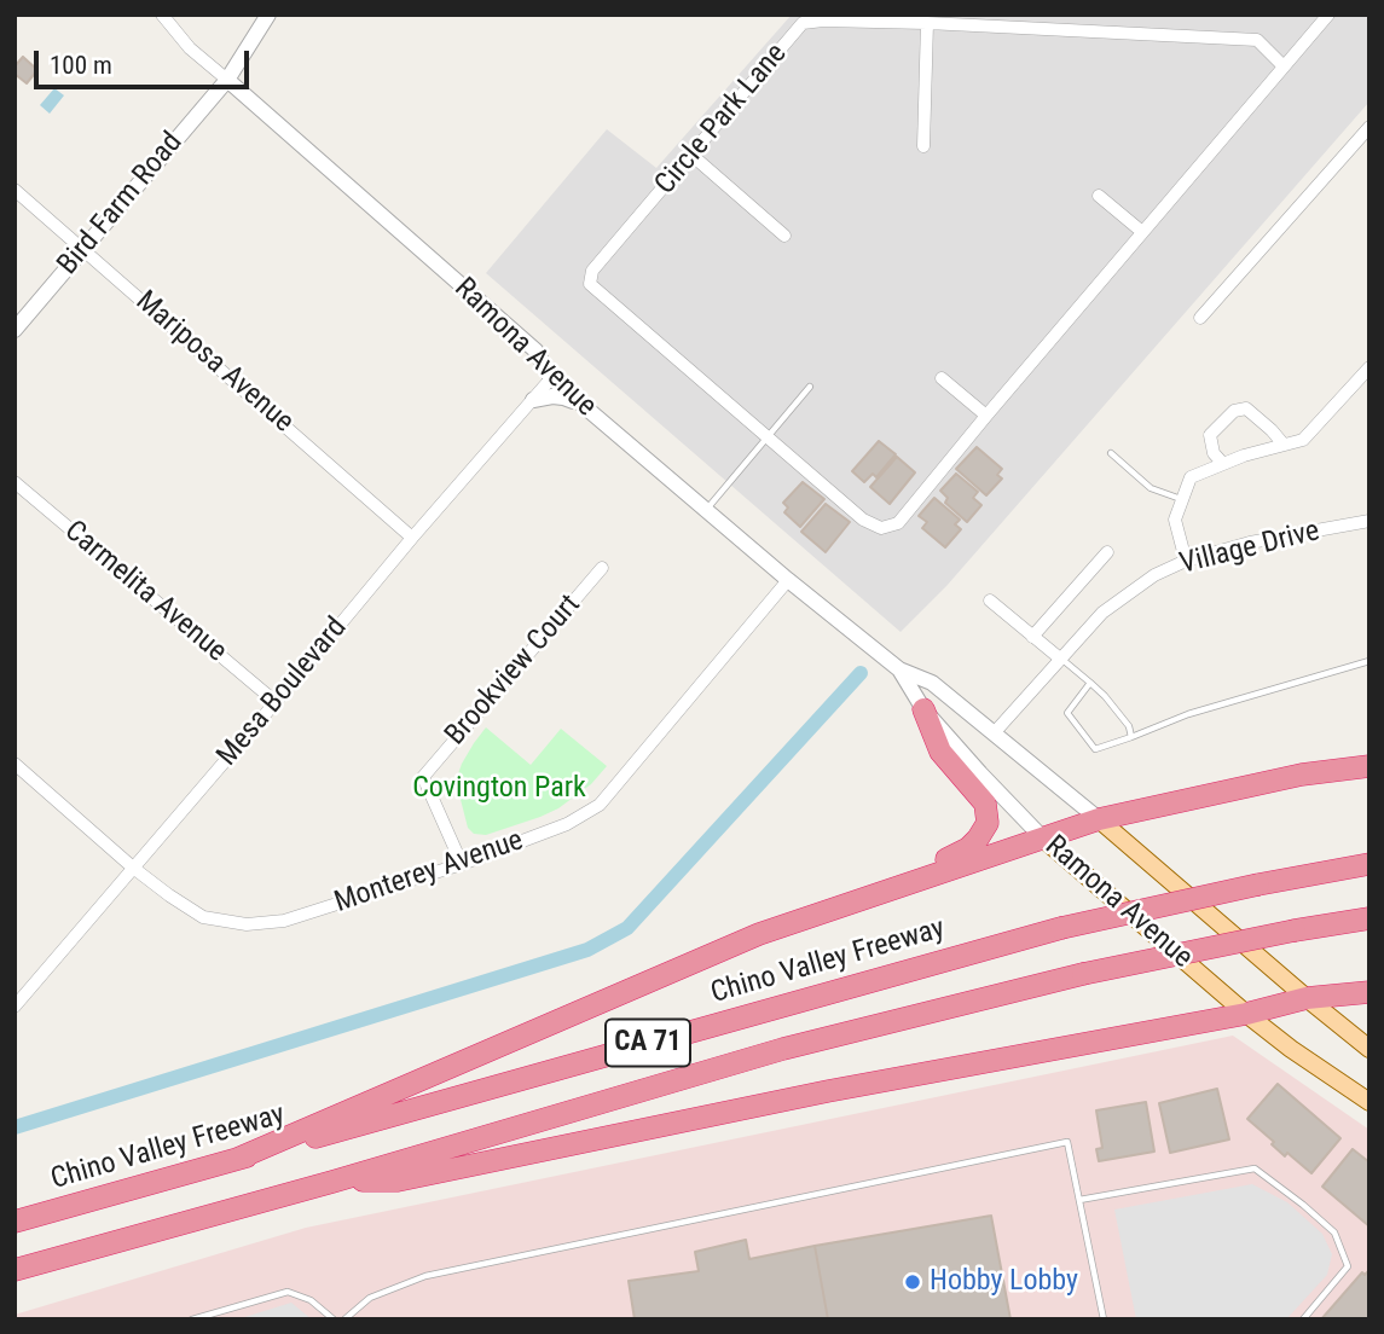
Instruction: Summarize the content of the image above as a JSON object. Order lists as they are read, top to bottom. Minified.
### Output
{"streets":{"highway":["Chino Valley Freeway","CA 71"],"main road":["Ramona Avenue"],"street":["Circle Park Lane","Bird Farm Road","Mariposa Avenue","Village Drive","Carmelita Avenue","Brookview Court","Mesa Boulevard","Monterey Avenue"]},"crossings":[["Bird Farm Road","Ramona Avenue"],["Bird Farm Road","Mariposa Avenue"],["Ramona Avenue","Village Drive"],["Ramona Avenue","Mesa Boulevard"],["Ramona Avenue","Monterey Avenue"],["Mariposa Avenue","Mesa Boulevard"],["Carmelita Avenue","Mesa Boulevard"],["Brookview Court","Monterey Avenue"],["Mesa Boulevard","Monterey Avenue"]],"parks":["Covington Park"],"places":["Hobby Lobby"],"scale_bar":"100 m"}
